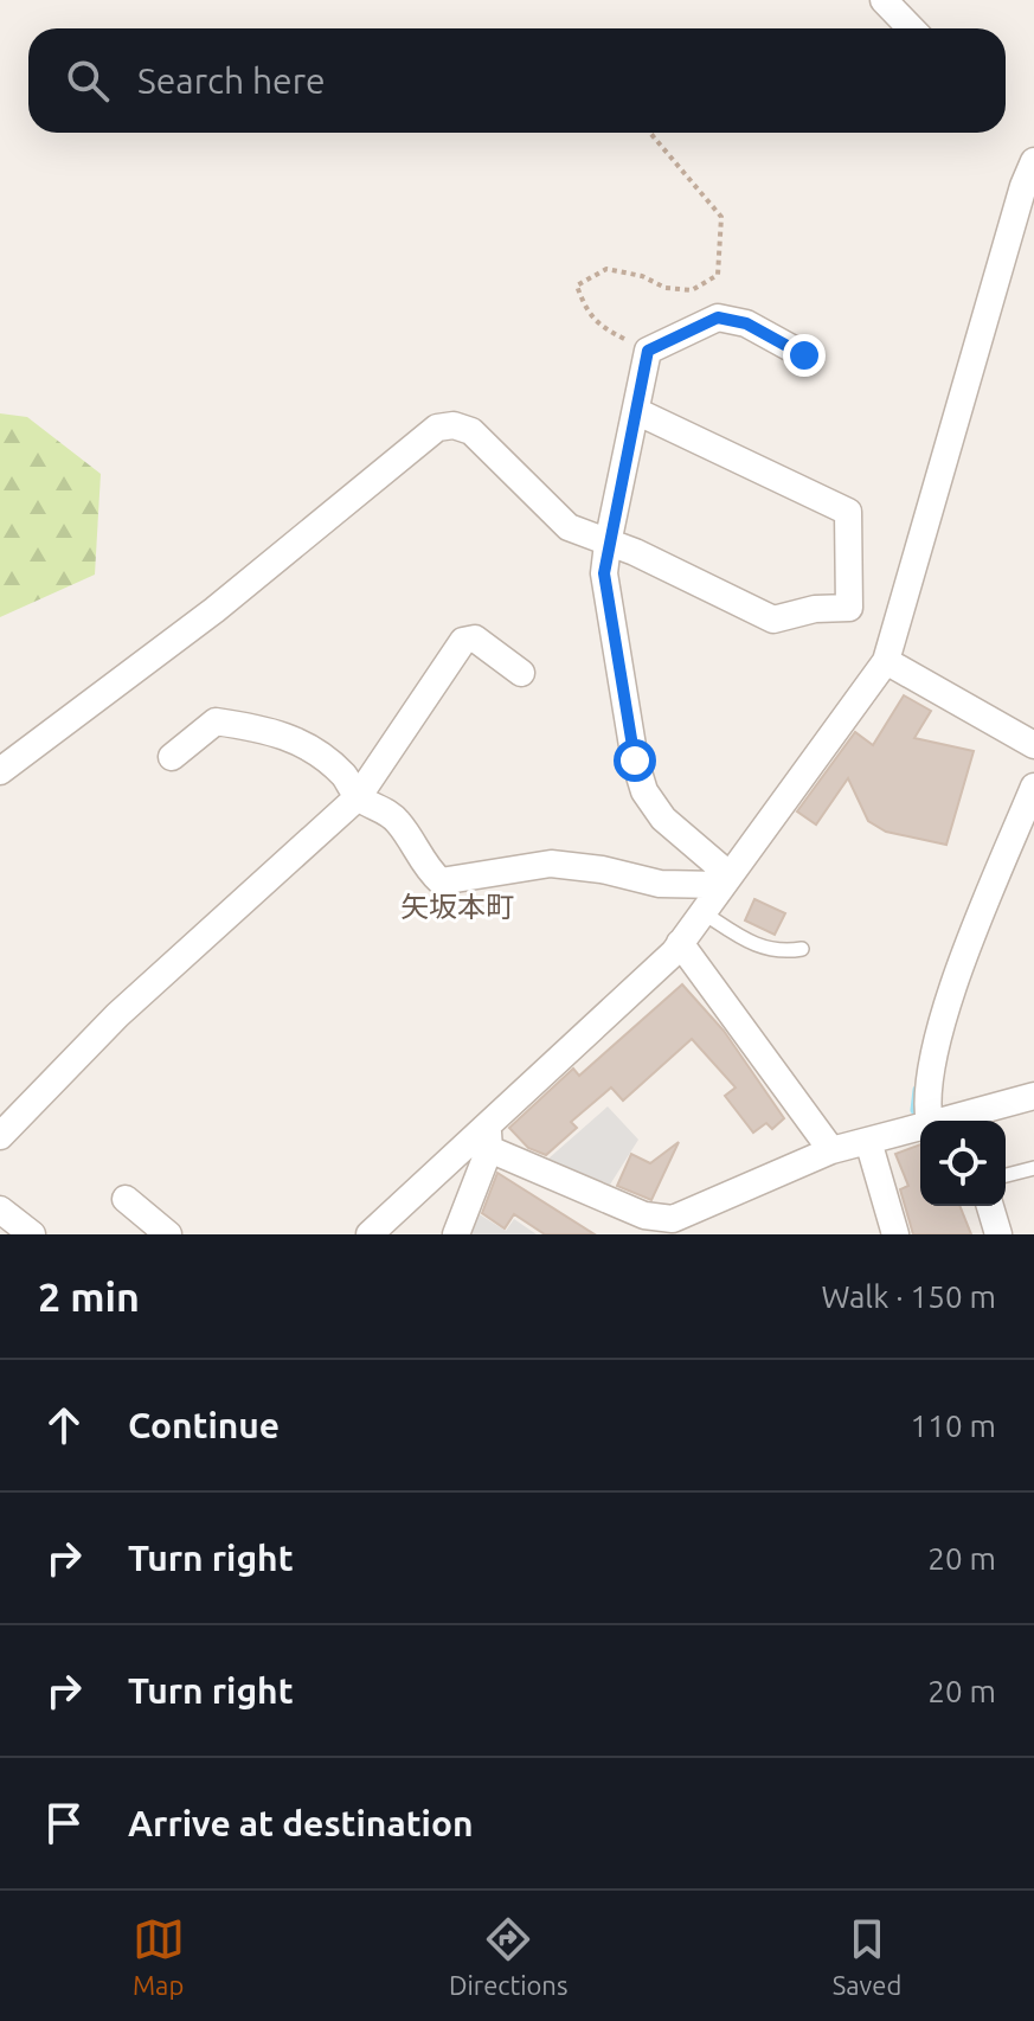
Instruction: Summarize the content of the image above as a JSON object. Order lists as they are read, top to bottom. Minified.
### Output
{"districts":["矢坂本町"],"page":{"search":"Search here","heading":["2 min","Walk · 150 m"],"list":[["Continue","110 m"],["Turn right","20 m"],["Turn right","20 m"],"Arrive at destination"],"nav":["Map","Directions","Saved"]}}
